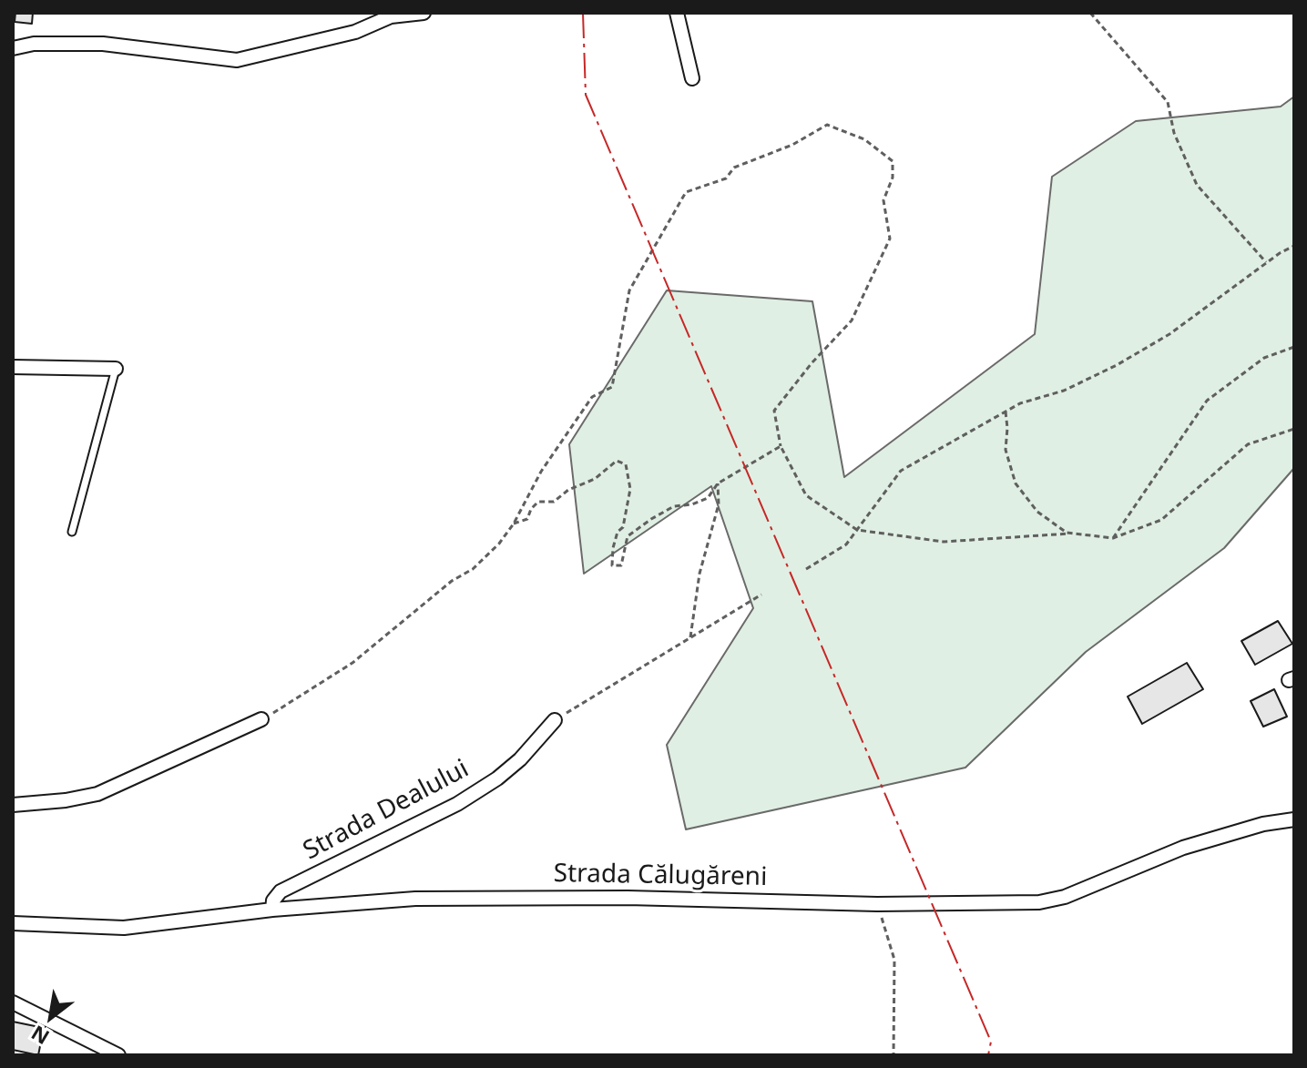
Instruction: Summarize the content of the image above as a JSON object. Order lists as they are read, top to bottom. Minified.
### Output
{"streets":{"street":["Strada Dealului","Strada Călugăreni"]},"crossings":[["Strada Dealului","Strada Călugăreni"]],"north":"bottom left"}
